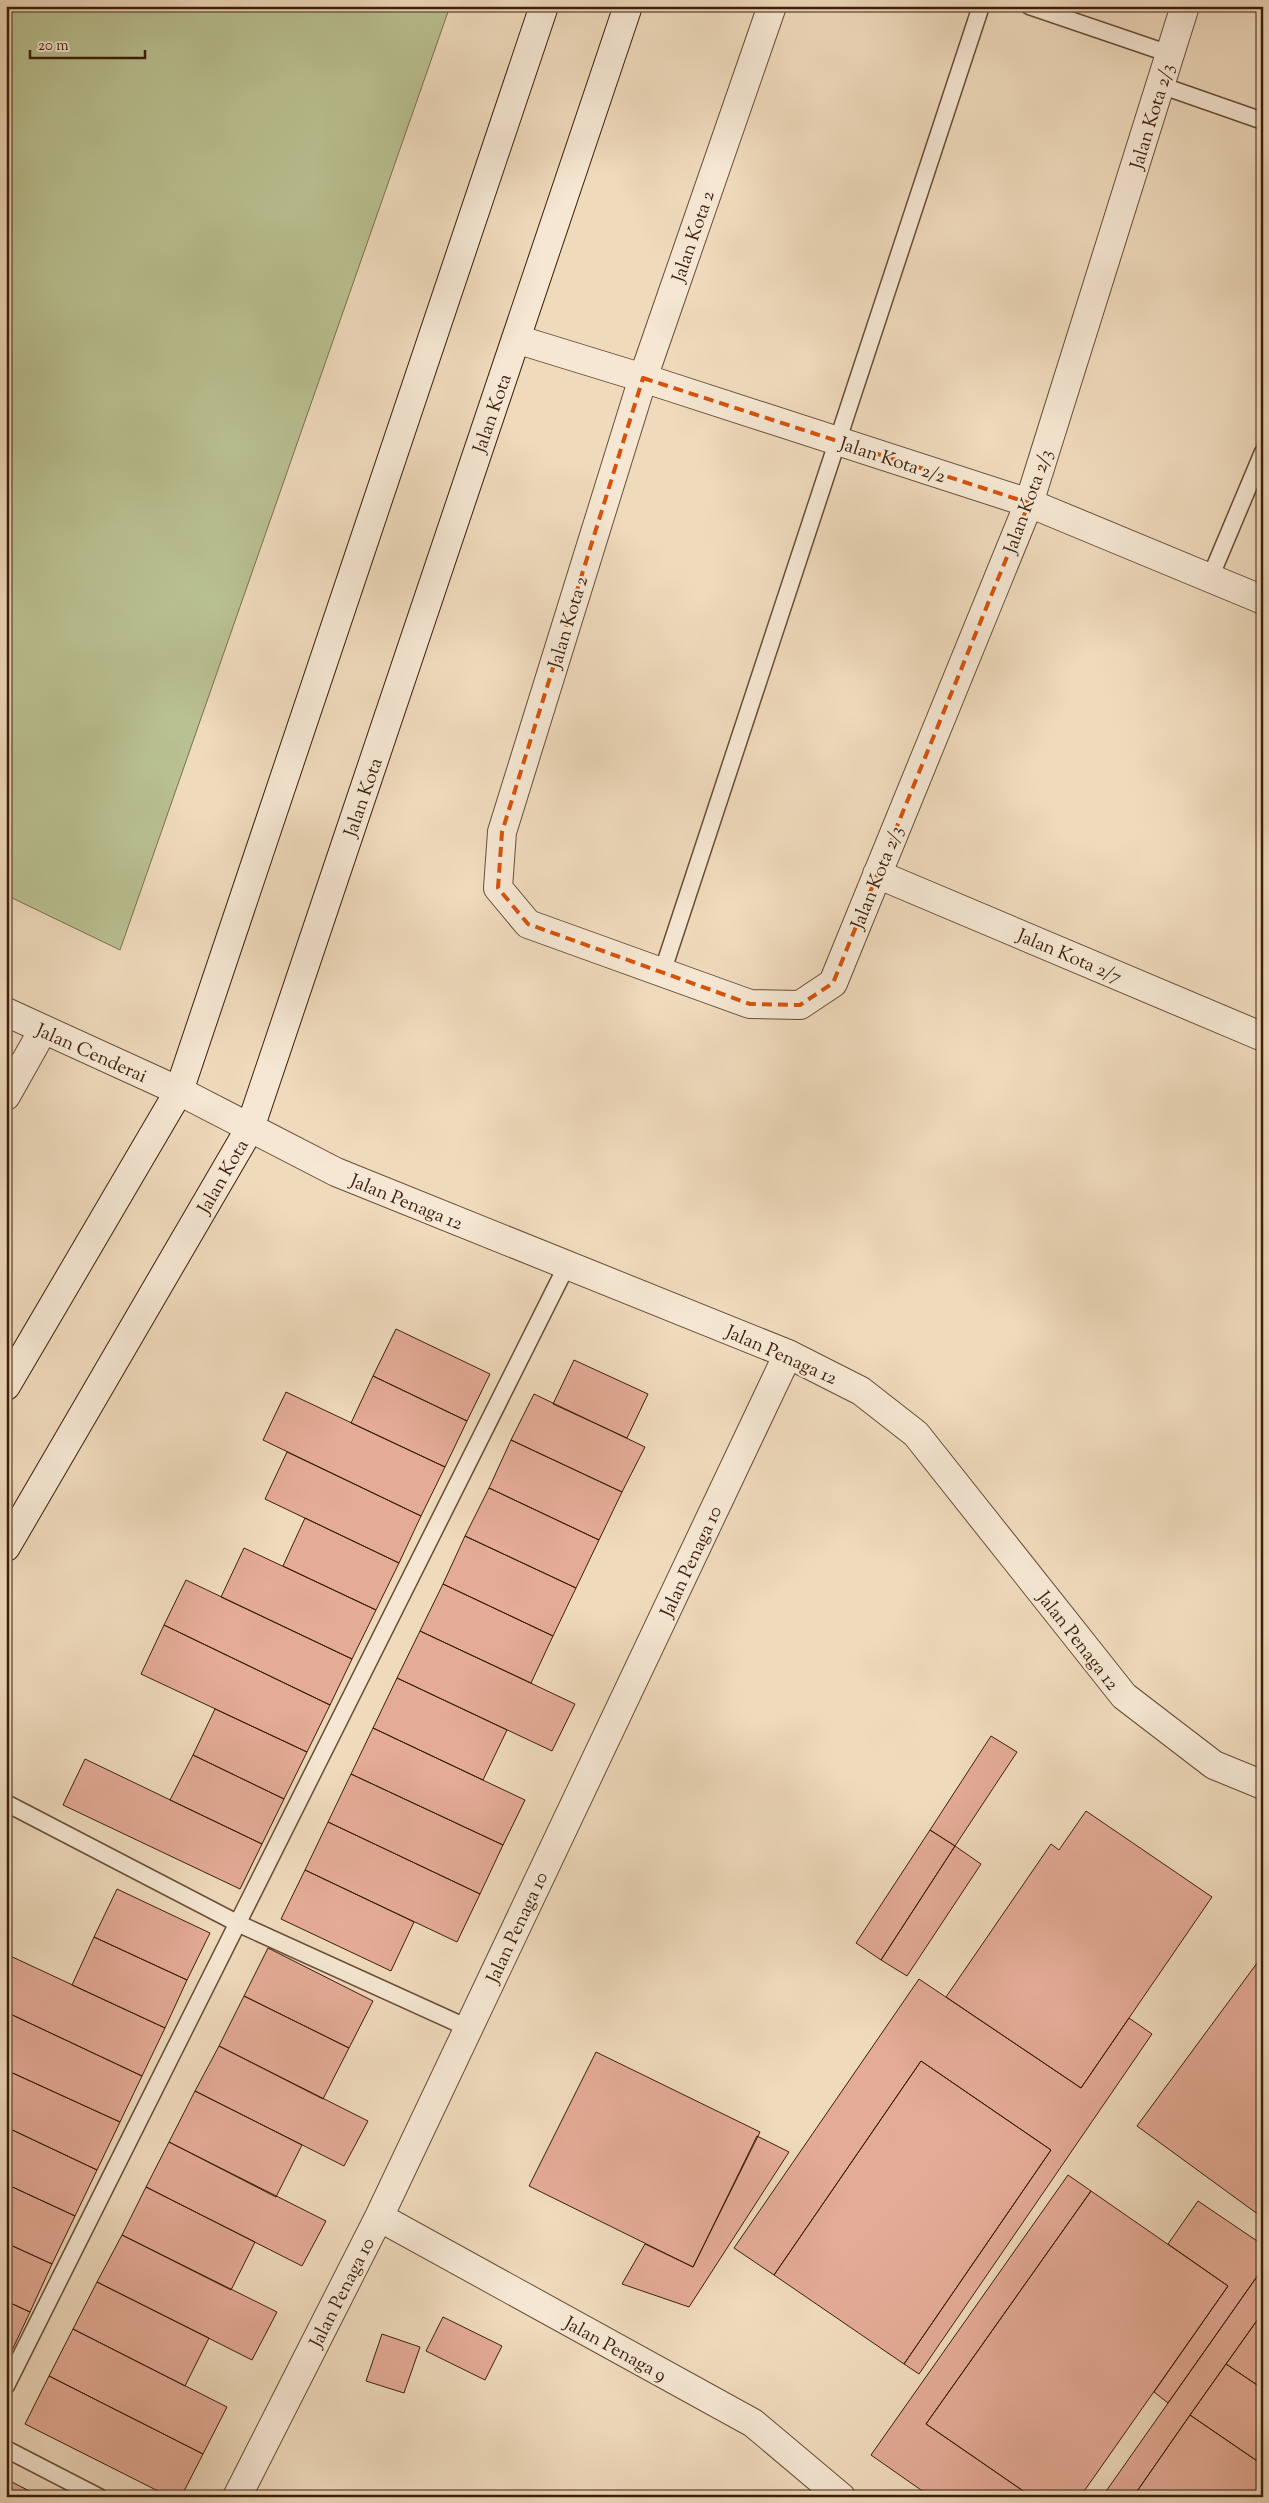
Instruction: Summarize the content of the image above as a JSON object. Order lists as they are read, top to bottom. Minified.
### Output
{"streets":{"street":["Jalan Kota 2/3","Jalan Kota 2","Jalan Kota","Jalan Kota 2/2","Jalan Kota 2/7","Jalan Cenderai","Jalan Penaga 12","Jalan Penaga 10","Jalan Penaga 9"]},"crossings":[["Jalan Kota 2/3","Jalan Kota 2"],["Jalan Kota 2/3","Jalan Kota 2/2"],["Jalan Kota 2/3","Jalan Kota 2/7"],["Jalan Kota 2","Jalan Kota 2/2"],["Jalan Kota","Jalan Kota 2/2"],["Jalan Kota","Jalan Penaga 12"],["Jalan Cenderai","Jalan Penaga 12"],["Jalan Penaga 12","Jalan Penaga 10"],["Jalan Penaga 10","Jalan Penaga 9"]],"scale_bar":"20 m"}
